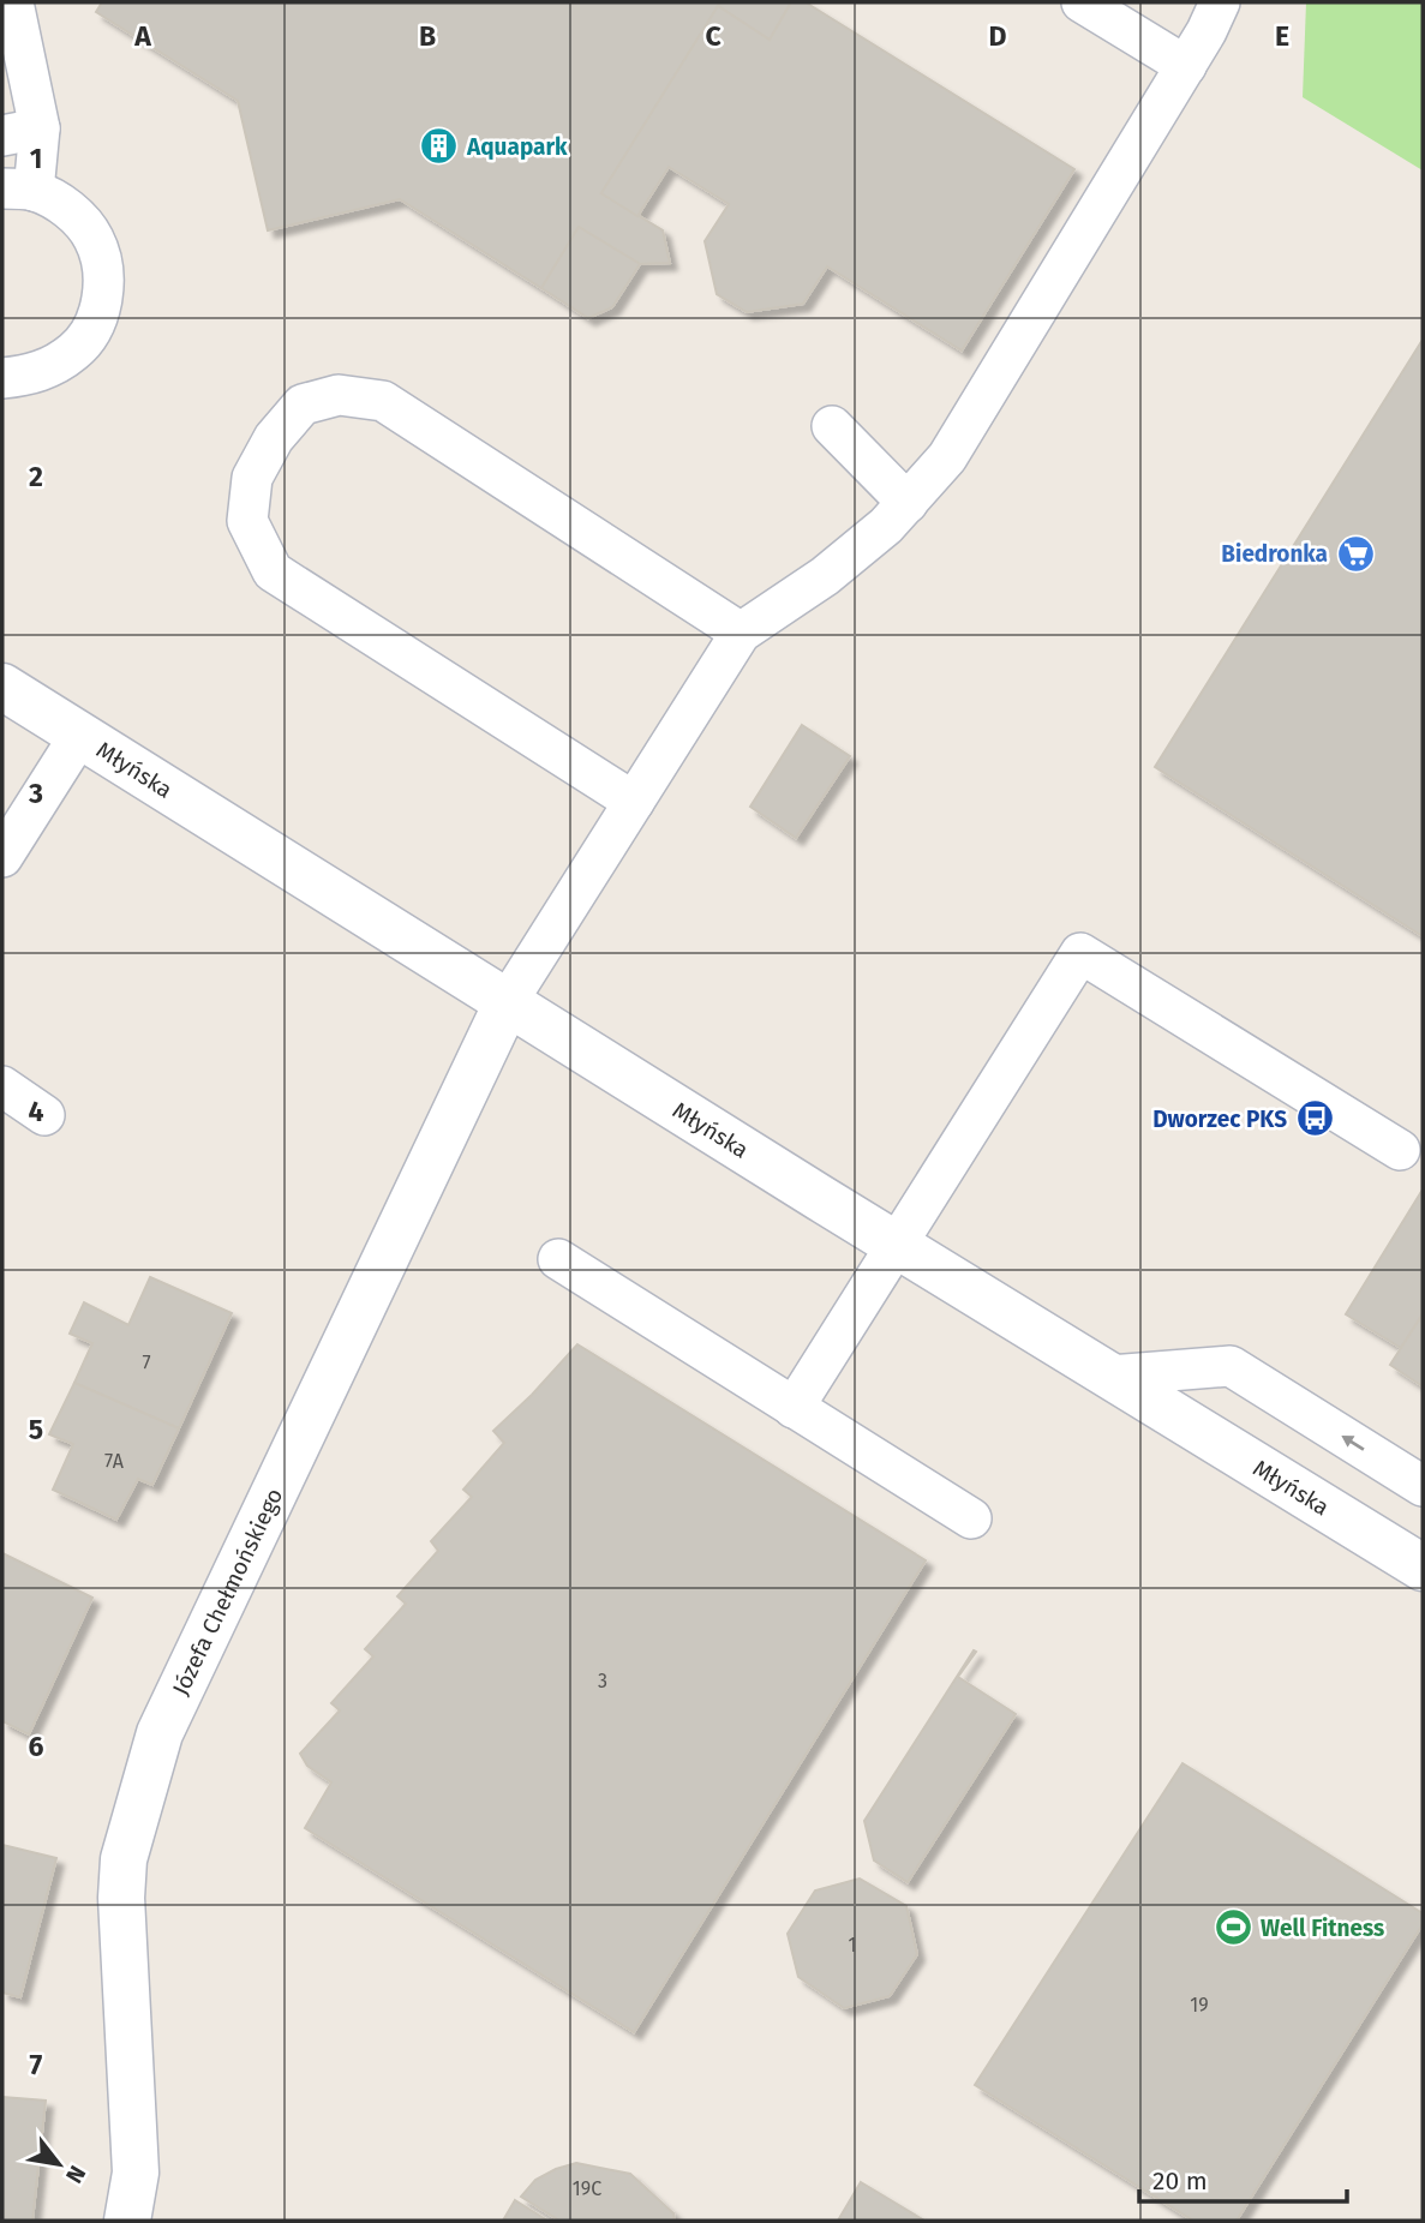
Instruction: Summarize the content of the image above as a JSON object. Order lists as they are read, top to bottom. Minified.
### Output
{"streets":{"street":["Młyńska","Józefa Chełmońskiego"]},"crossings":[["Młyńska","Józefa Chełmońskiego"]],"places":{"building":["Aquapark"],"supermarket":["Biedronka"],"bus stop":["Dworzec PKS"],"sports":["Well Fitness"]},"house_numbers":["7","7A","3","1","19","19C"],"scale_bar":"20 m","north":"bottom right","grid":{"columns":["A","B","C","D","E"],"rows":["1","2","3","4","5","6","7"]}}
